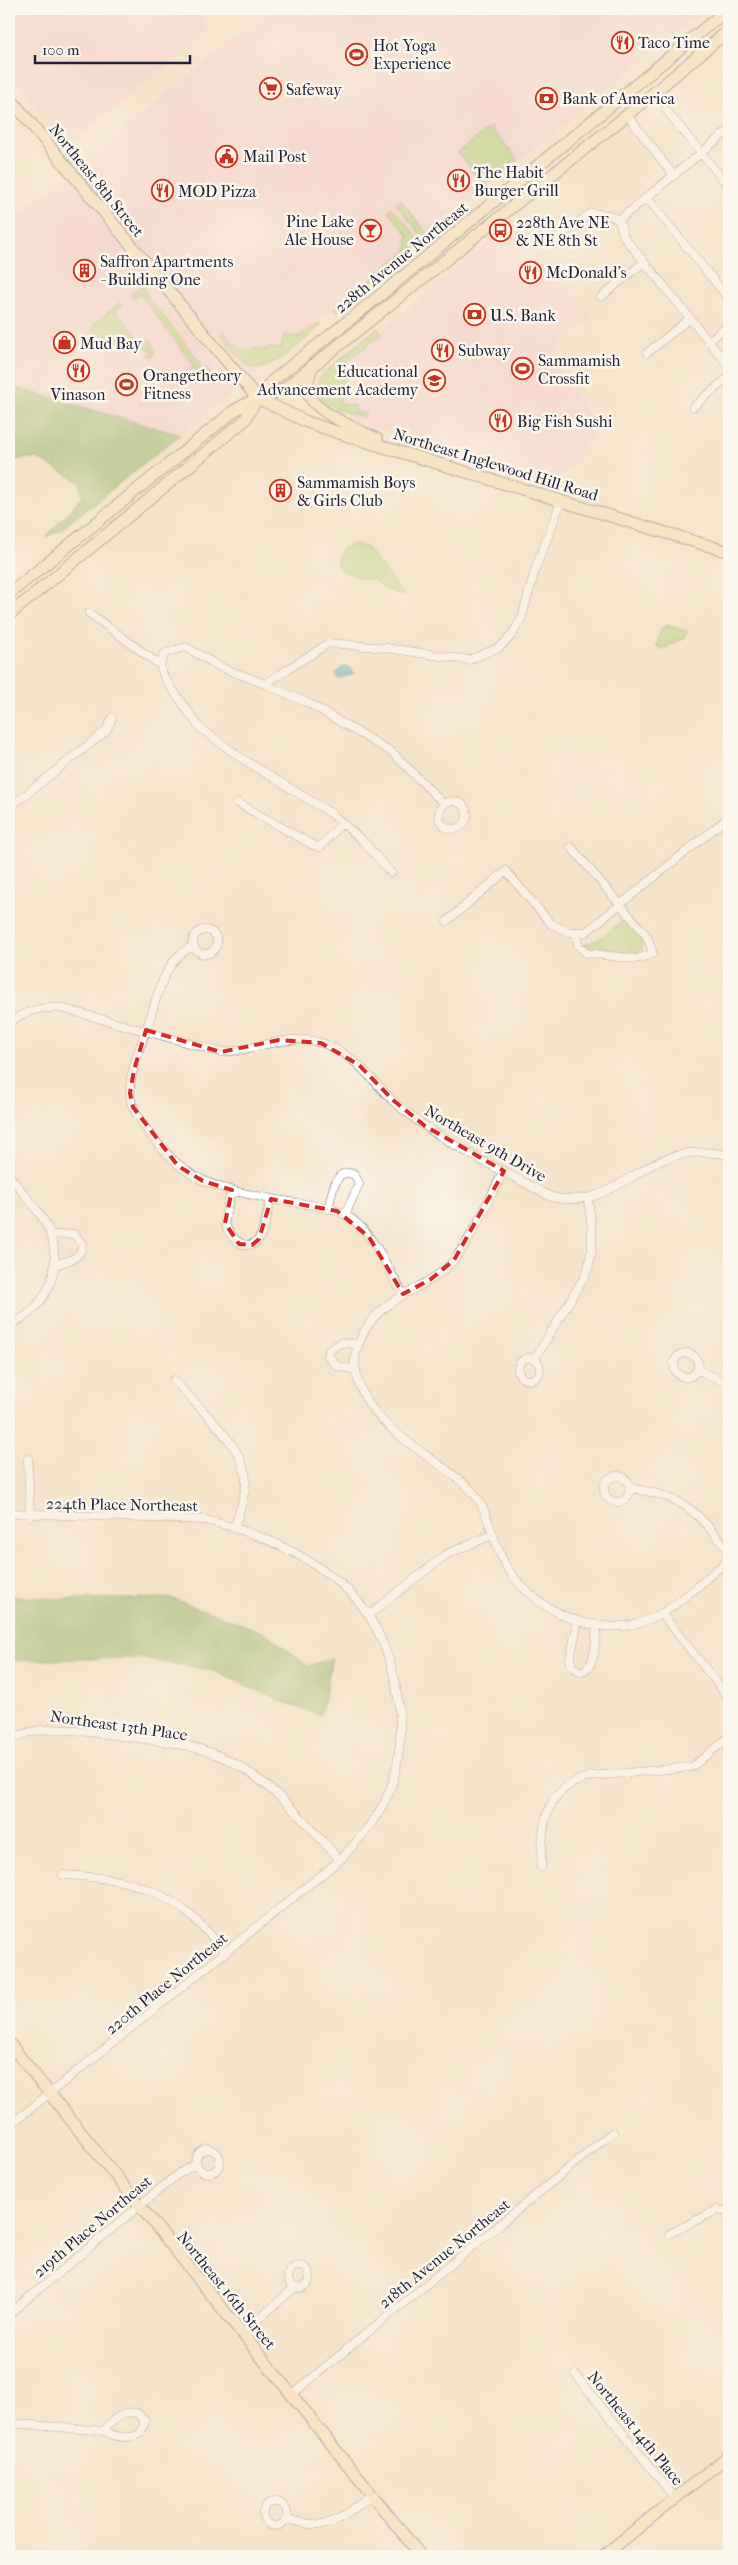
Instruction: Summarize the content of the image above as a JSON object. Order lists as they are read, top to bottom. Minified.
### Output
{"streets":{"main road":["Northeast 8th Street","228th Avenue Northeast","Northeast Inglewood Hill Road","Northeast 16th Street"],"street":["Northeast 9th Drive","224th Place Northeast","Northeast 13th Place","220th Place Northeast","219th Place Northeast","218th Avenue Northeast","Northeast 14th Place"]},"crossings":[["Northeast 8th Street","228th Avenue Northeast"],["Northeast 8th Street","Northeast Inglewood Hill Road"],["228th Avenue Northeast","Northeast Inglewood Hill Road"],["224th Place Northeast","220th Place Northeast"],["Northeast 13th Place","220th Place Northeast"],["220th Place Northeast","Northeast 16th Street"],["219th Place Northeast","Northeast 16th Street"],["218th Avenue Northeast","Northeast 16th Street"]],"places":{"restaurant":["Taco Time","The Habit Burger Grill","MOD Pizza","McDonald's","Subway","Vinason","Big Fish Sushi"],"sports":["Hot Yoga Experience","Sammamish Crossfit","Orangetheory Fitness"],"supermarket":["Safeway"],"bank":["Bank of America","U.S. Bank"],"public building":["Mail Post"],"bar":["Pine Lake Ale House"],"bus stop":["228th Ave NE & NE 8th St"],"building":["Saffron Apartments - Building One","Sammamish Boys & Girls Club"],"shop":["Mud Bay"],"school or university":["Educational Advancement Academy"]},"scale_bar":"100 m"}
